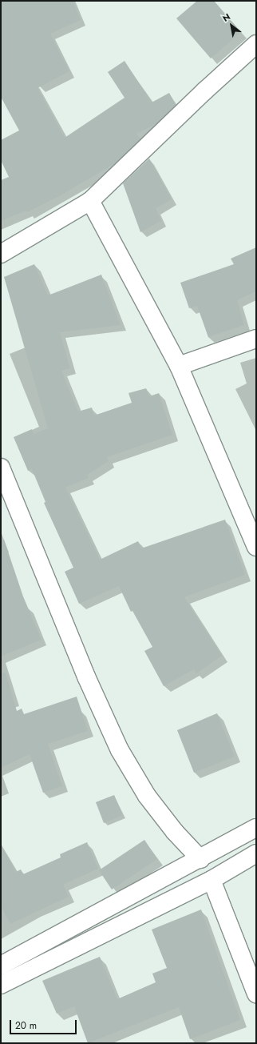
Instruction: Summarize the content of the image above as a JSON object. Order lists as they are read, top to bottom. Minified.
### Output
{"scale_bar":"20 m","north":"top left"}
